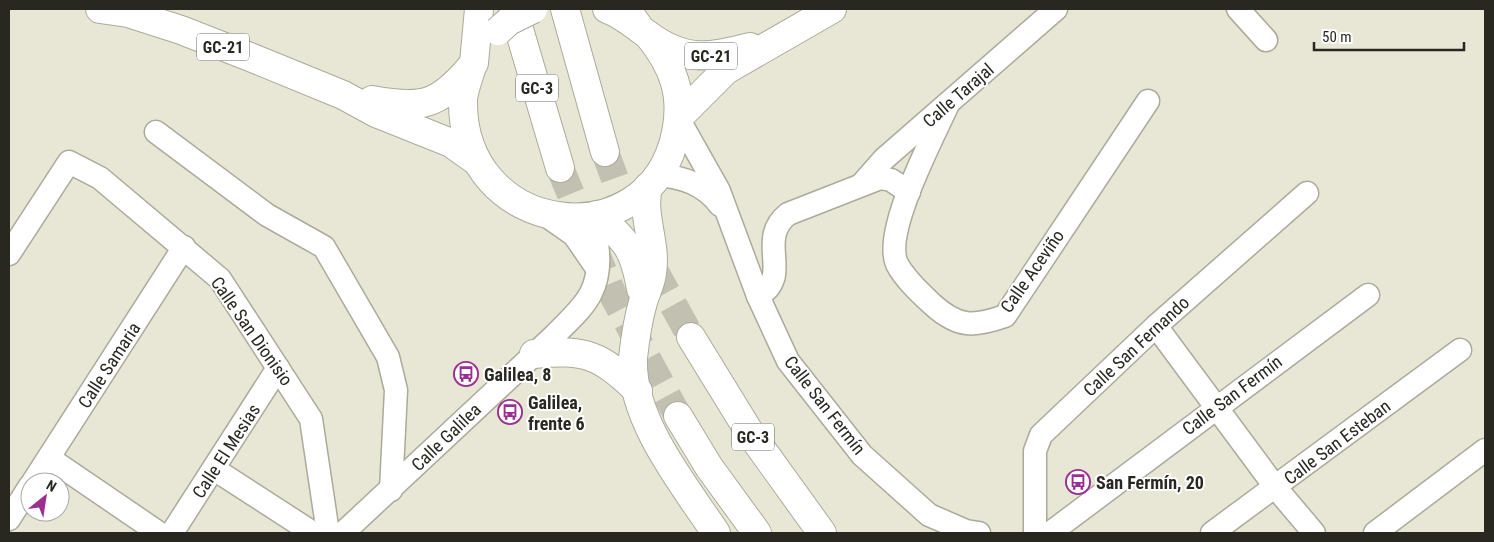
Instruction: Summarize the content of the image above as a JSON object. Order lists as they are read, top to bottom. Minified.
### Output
{"streets":{"main road":["GC-21","GC-3"],"street":["Calle Tarajal","Calle Aceviño","Calle San Dionisio","Calle San Fernando","Calle Samaria","Calle San Fermín","Calle Galilea","Calle San Esteban","Calle El Mesias"]},"crossings":[["GC-21","Calle San Fermín"],["GC-21","Calle Galilea"],["Calle Tarajal","Calle Aceviño"],["Calle Tarajal","Calle San Fermín"],["Calle San Dionisio","Calle Samaria"],["Calle San Dionisio","Calle El Mesias"]],"places":{"bus stop":["Galilea, 8","Galilea, frente 6","San Fermín, 20"]},"scale_bar":"50 m","north":"top right"}
